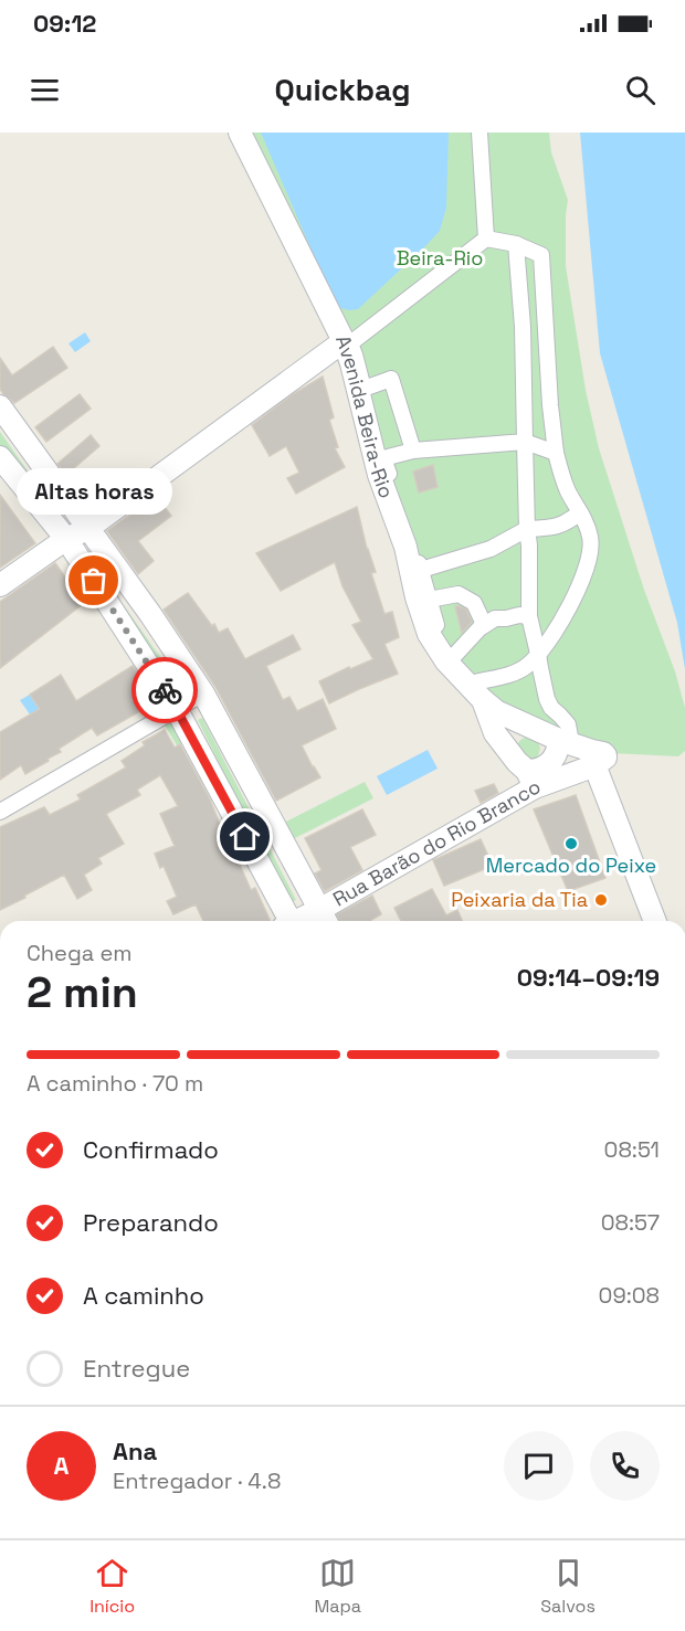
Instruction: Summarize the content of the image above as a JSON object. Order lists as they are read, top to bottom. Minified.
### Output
{"streets":{"street":["Avenida Beira-Rio","Rua Barão do Rio Branco"]},"crossings":[["Avenida Beira-Rio","Rua Barão do Rio Branco"]],"parks":["Beira-Rio"],"places":["Altas horas","Mercado do Peixe","Peixaria da Tia"],"page":{"status":"09:12","header":"Quickbag","bubble":"Altas horas","heading":["2 min","Chega em","09:14–09:19"],"panel":["Ana","Entregador · 4.8"],"bar":"A caminho · 70 m","list":[["Confirmado","08:51"],["Preparando","08:57"],["A caminho","09:08"],"Entregue"],"round":"A","tabs":["Início","Mapa","Salvos"]}}
